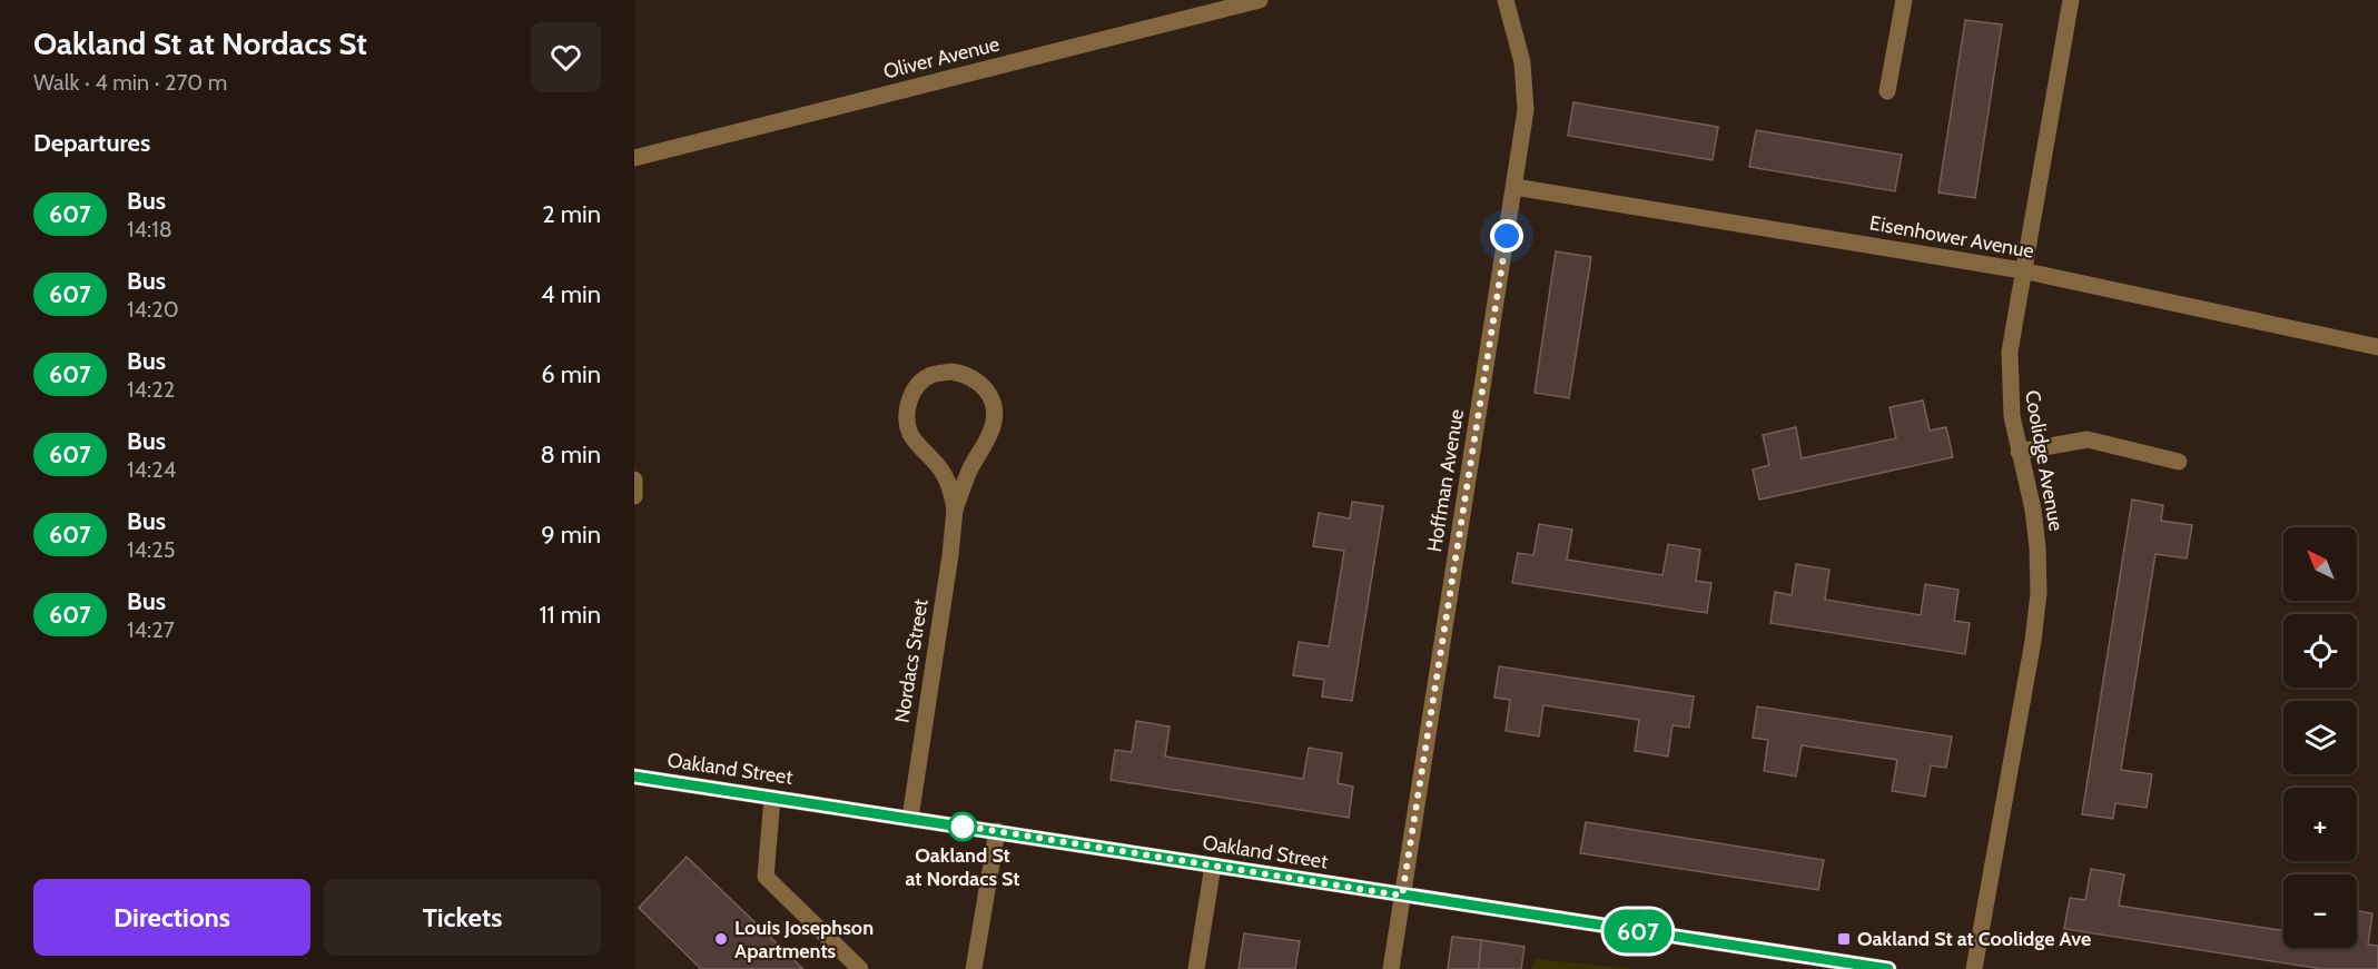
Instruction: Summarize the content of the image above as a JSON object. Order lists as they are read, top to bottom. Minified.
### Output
{"streets":{"street":["Oliver Avenue","Eisenhower Avenue","Coolidge Avenue","Hoffman Avenue","Nordacs Street","Oakland Street"]},"crossings":[["Eisenhower Avenue","Coolidge Avenue"],["Eisenhower Avenue","Hoffman Avenue"],["Hoffman Avenue","Oakland Street"],["Nordacs Street","Oakland Street"]],"places":{"other":["Oakland St at Nordacs St","Louis Josephson Apartments"],"transit":["Oakland St at Coolidge Ave"]},"lines":["bus line 607"],"north":"top left","page":{"heading":[["Oakland St at Nordacs St","Walk · 4 min · 270 m"],"Departures"],"on_map":"607","list":[{"mark":"607","name":"Bus","note":"14:18","value":"2 min"},{"mark":"607","name":"Bus","note":"14:20","value":"4 min"},{"mark":"607","name":"Bus","note":"14:22","value":"6 min"},{"mark":"607","name":"Bus","note":"14:24","value":"8 min"},{"mark":"607","name":"Bus","note":"14:25","value":"9 min"},{"mark":"607","name":"Bus","note":"14:27","value":"11 min"}],"map_buttons":["+","−"],"buttons":["Directions","Tickets"]}}
